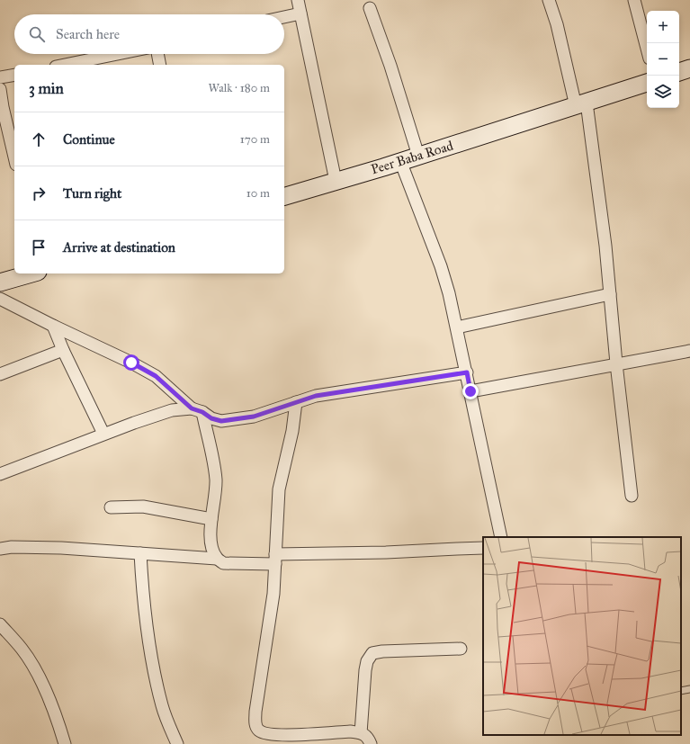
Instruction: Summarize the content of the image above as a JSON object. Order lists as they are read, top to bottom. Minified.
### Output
{"streets":{"main road":["Peer Baba Road"]},"page":{"map_buttons":["+","−"],"search":"Search here","heading":["3 min","Walk · 180 m"],"list":[["Continue","170 m"],["Turn right","10 m"],"Arrive at destination"]}}
